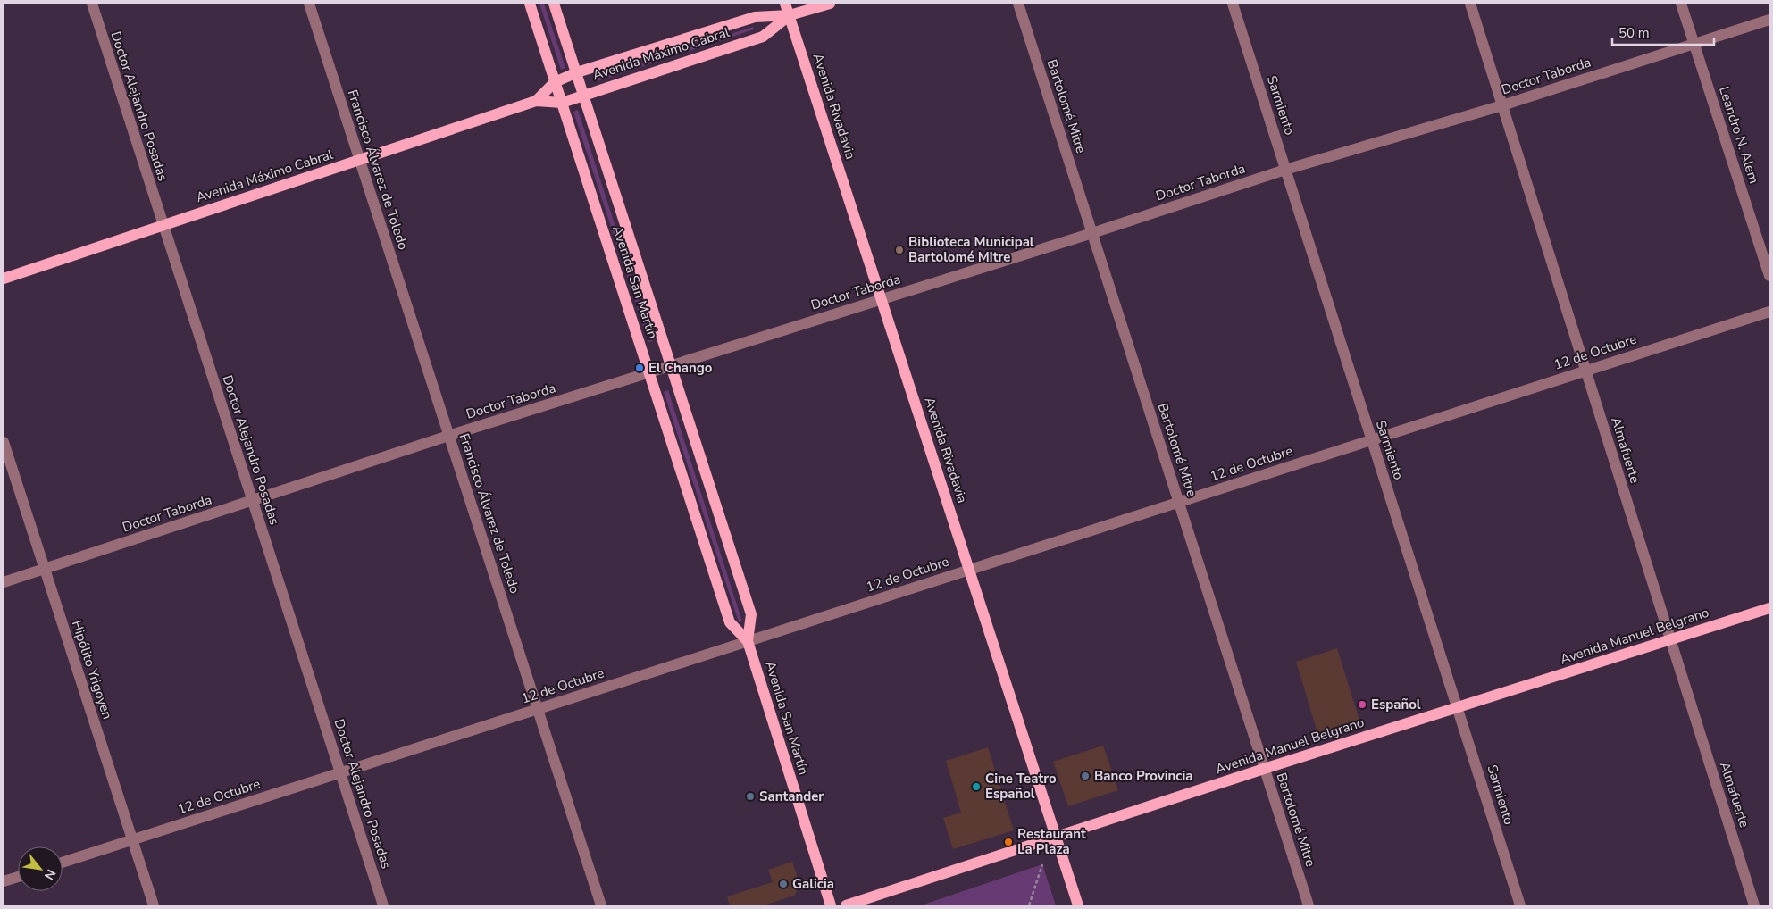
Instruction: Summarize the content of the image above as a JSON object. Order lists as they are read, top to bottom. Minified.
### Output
{"streets":{"main road":["Avenida Máximo Cabral","Avenida Rivadavia","Avenida San Martín","Avenida Manuel Belgrano"],"street":["Doctor Taborda","Sarmiento","Doctor Alejandro Posadas","Bartolomé Mitre","Leandro N. Alem","Francisco Álvarez de Toledo","12 de Octubre","Almafuerte","Hipólito Yrigoyen"]},"crossings":[["Avenida Máximo Cabral","Doctor Alejandro Posadas"],["Avenida Máximo Cabral","Avenida Rivadavia"],["Avenida Máximo Cabral","Francisco Álvarez de Toledo"],["Avenida Máximo Cabral","Avenida San Martín"],["Doctor Taborda","Sarmiento"],["Doctor Taborda","Doctor Alejandro Posadas"],["Doctor Taborda","Avenida Rivadavia"],["Doctor Taborda","Bartolomé Mitre"],["Doctor Taborda","Leandro N. Alem"],["Doctor Taborda","Francisco Álvarez de Toledo"],["Doctor Taborda","Avenida San Martín"],["Doctor Taborda","Almafuerte"],["Doctor Taborda","Hipólito Yrigoyen"],["Sarmiento","12 de Octubre"],["Sarmiento","Avenida Manuel Belgrano"],["Doctor Alejandro Posadas","12 de Octubre"],["Avenida Rivadavia","12 de Octubre"],["Avenida Rivadavia","Avenida Manuel Belgrano"],["Bartolomé Mitre","12 de Octubre"],["Bartolomé Mitre","Avenida Manuel Belgrano"],["Francisco Álvarez de Toledo","12 de Octubre"],["Avenida San Martín","12 de Octubre"],["12 de Octubre","Almafuerte"],["12 de Octubre","Hipólito Yrigoyen"],["Almafuerte","Avenida Manuel Belgrano"]],"places":["Biblioteca Municipal Bartolomé Mitre","El Chango","Español","Banco Provincia","Cine Teatro Español","Santander","Restaurant La Plaza","Galicia"],"scale_bar":"50 m","north":"bottom right"}
